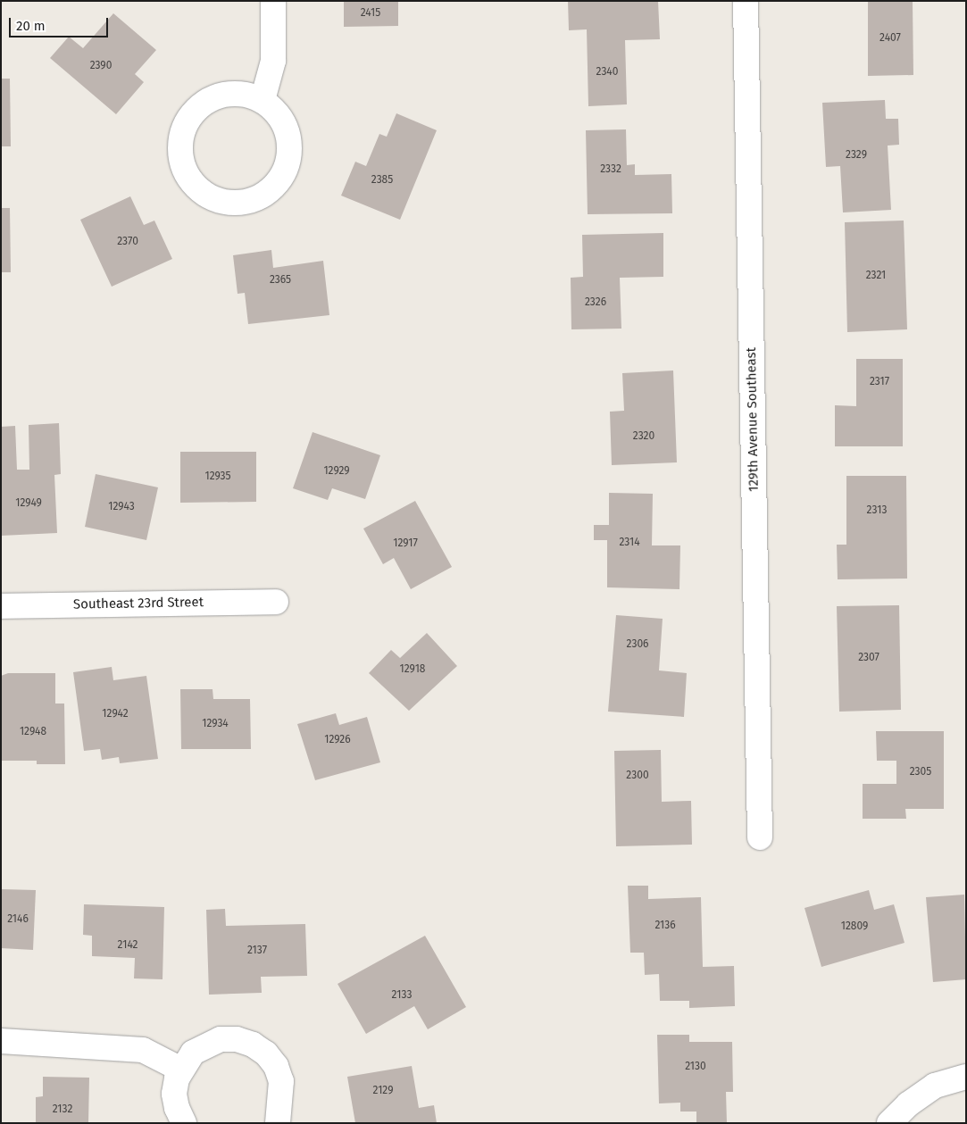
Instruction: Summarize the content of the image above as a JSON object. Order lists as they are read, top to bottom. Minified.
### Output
{"streets":{"street":["129th Avenue Southeast","Southeast 23rd Street"]},"house_numbers":["2415","2407","2390","2340","2329","2332","2385","2370","2321","2365","2326","2317","2320","12929","12935","12949","12943","2313","2314","12917","2306","2307","12918","12942","12934","12948","12926","2305","2300","2146","2136","12809","2142","2137","2133","2130","2129","2132"],"scale_bar":"20 m"}
